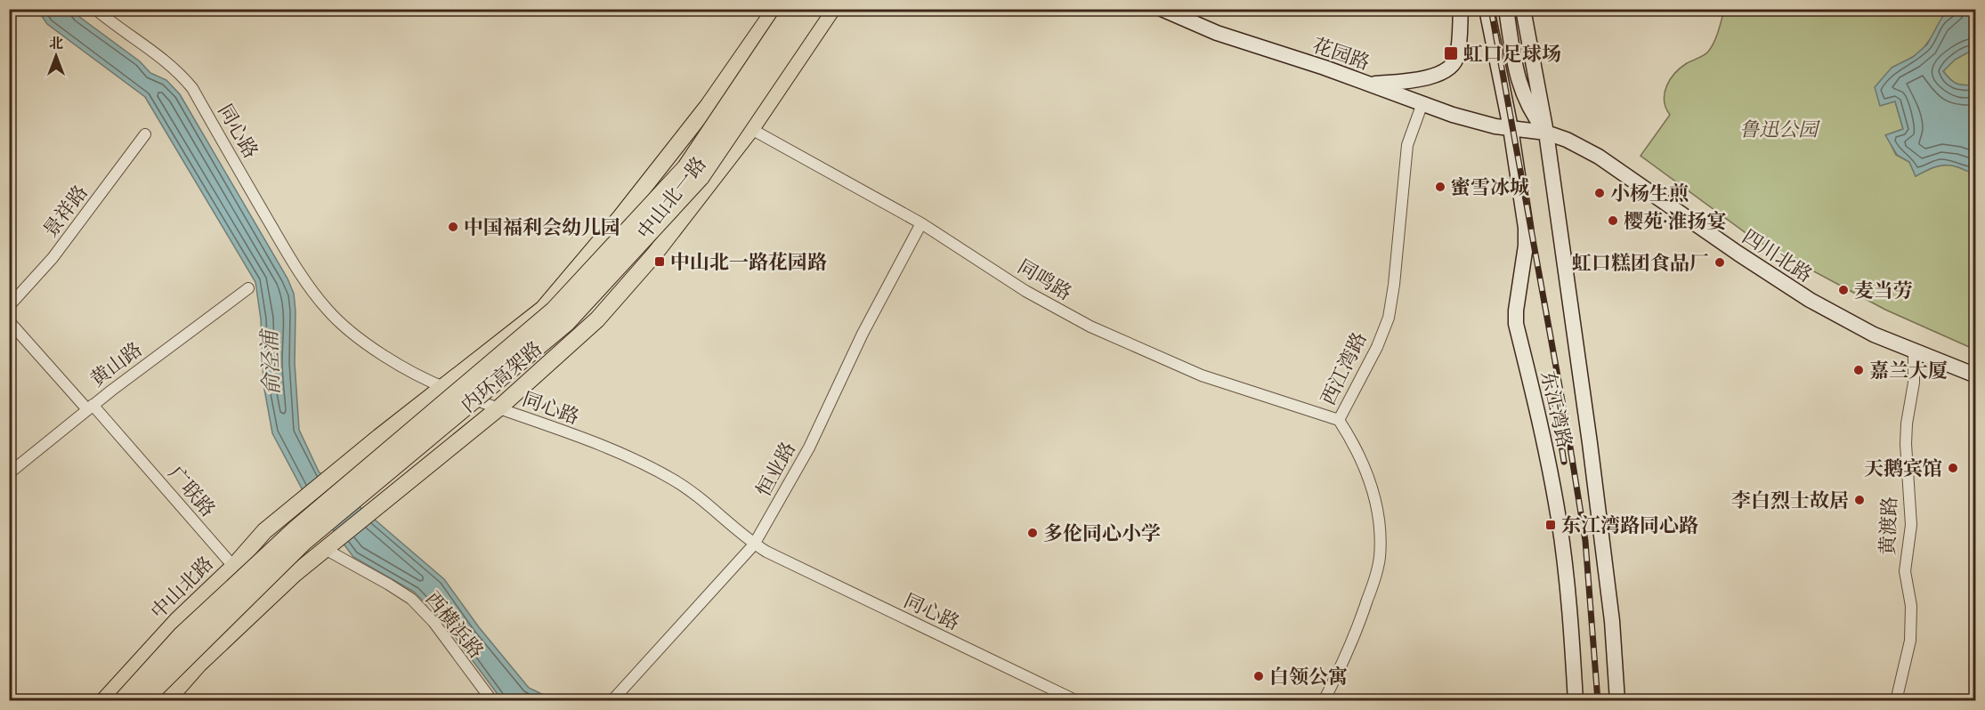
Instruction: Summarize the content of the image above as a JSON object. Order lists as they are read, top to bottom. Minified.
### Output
{"streets":{"highway":["内环高架路"],"main road":["花园路","中山北一路","四川北路","东江湾路","中山北路"],"street":["同心路","景祥路","同鸣路","黄山路","西江湾路","恒业路","广联路","黄渡路","西横浜路"]},"crossings":[["花园路","四川北路"],["花园路","西江湾路"],["花园路","东江湾路"],["同心路","中山北一路"],["同心路","恒业路"],["中山北一路","同鸣路"],["中山北一路","中山北路"],["中山北一路","西横浜路"],["四川北路","东江湾路"],["四川北路","黄渡路"],["同鸣路","西江湾路"],["同鸣路","恒业路"],["黄山路","广联路"],["广联路","中山北路"]],"water":["俞泾浦"],"parks":["鲁迅公园"],"places":{"transit":["虹口足球场","中山北一路花园路","东江湾路同心路"],"other":["蜜雪冰城","小杨生煎","樱苑·淮扬宴","中国福利会幼儿园","虹口糕团食品厂","麦当劳","嘉兰大厦","天鹅宾馆","李白烈士故居","多伦同心小学","白领公寓"]},"north":"top"}
